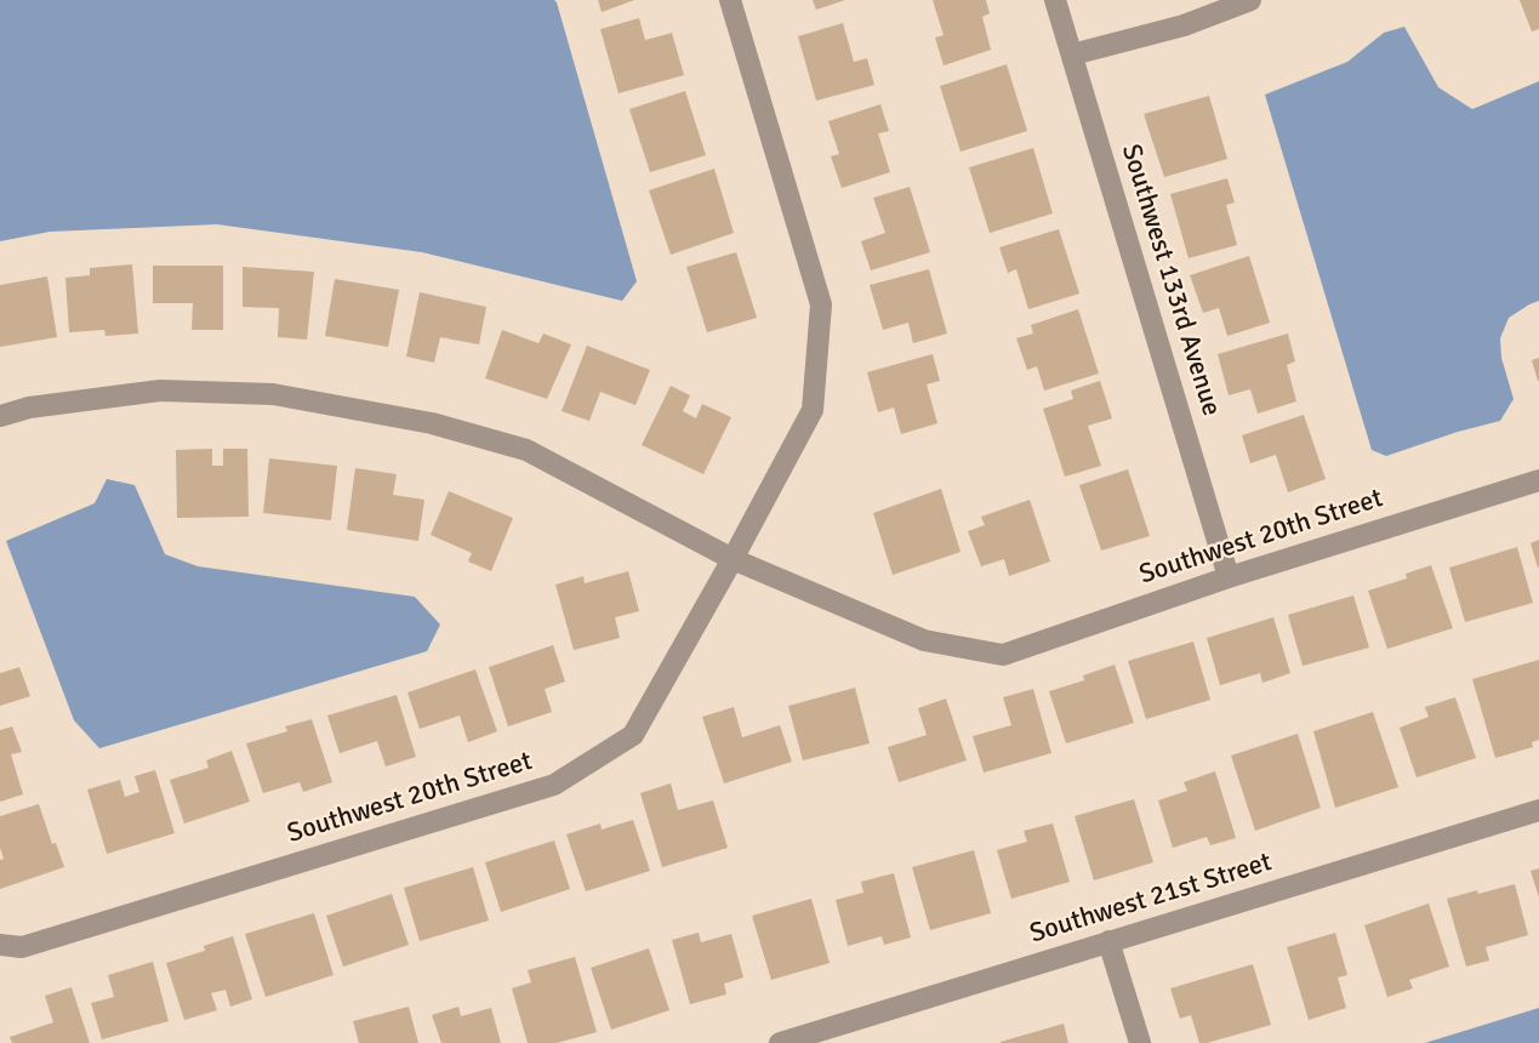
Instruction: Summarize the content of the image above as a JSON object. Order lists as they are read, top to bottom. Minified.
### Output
{"streets":{"street":["Southwest 133rd Avenue","Southwest 20th Street","Southwest 21st Street"]},"crossings":[["Southwest 133rd Avenue","Southwest 20th Street"]]}
